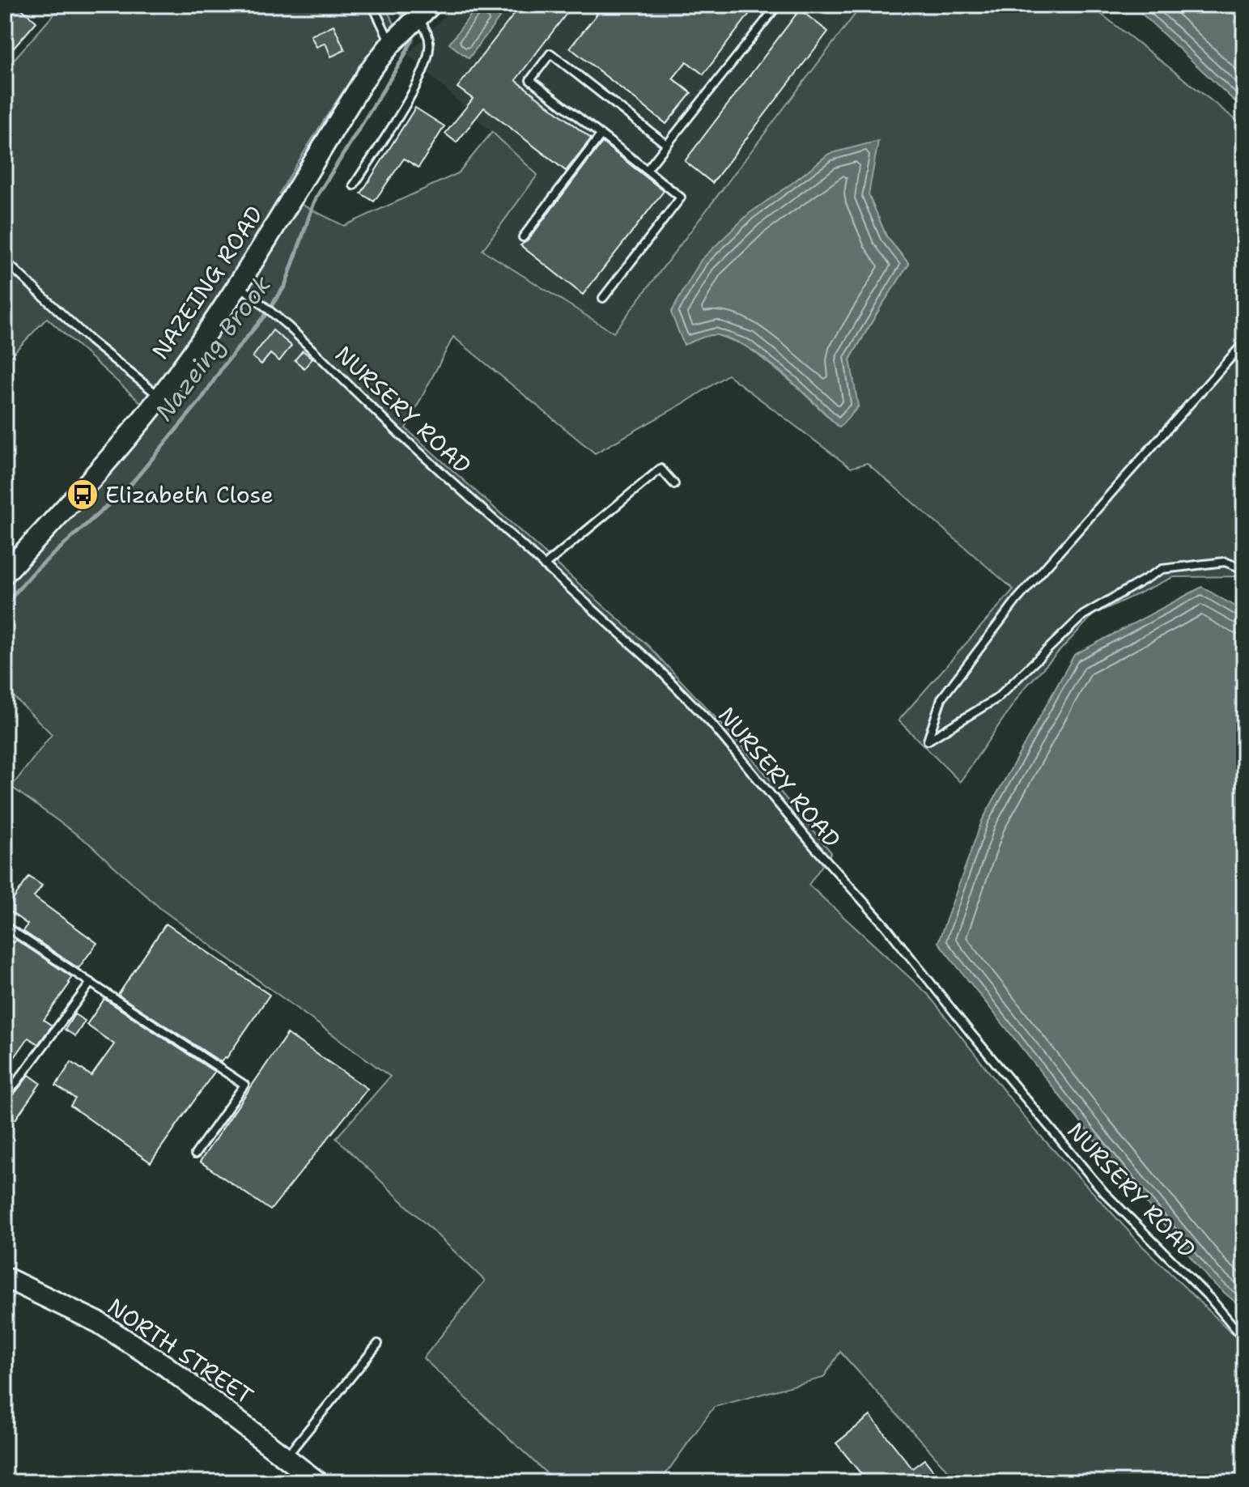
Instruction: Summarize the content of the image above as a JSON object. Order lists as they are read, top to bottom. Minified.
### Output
{"streets":{"main road":["NAZEING ROAD","NORTH STREET"],"lane":["NURSERY ROAD"]},"crossings":[["NAZEING ROAD","NURSERY ROAD"]],"water":["Nazeing Brook"],"places":{"bus stop":["Elizabeth Close"]}}
